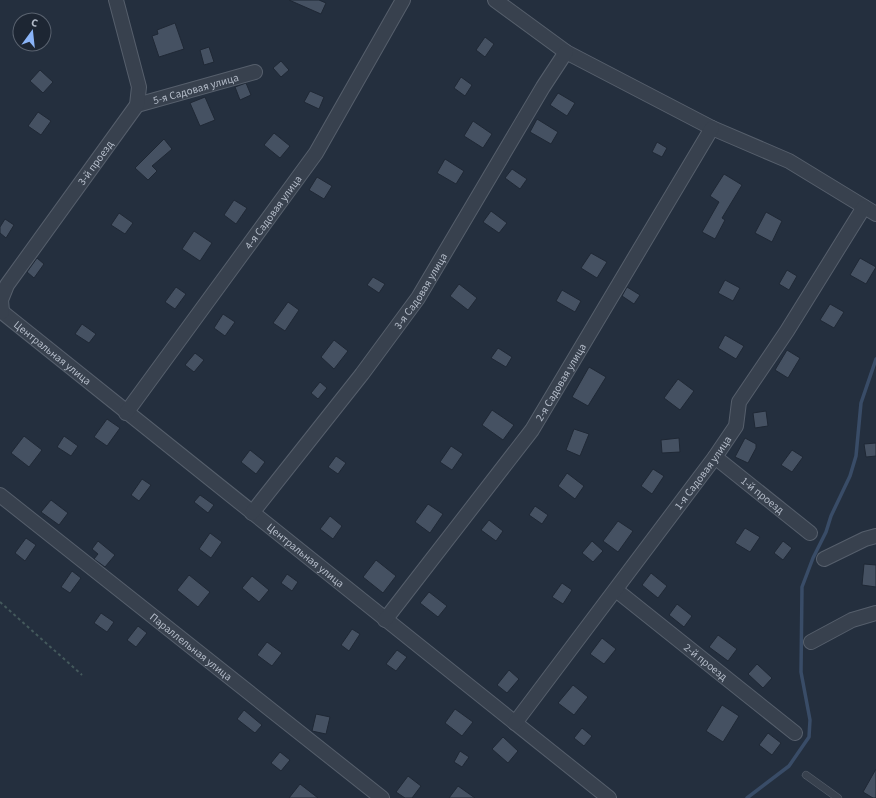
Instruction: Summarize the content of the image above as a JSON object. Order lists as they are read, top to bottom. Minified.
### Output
{"streets":{"street":["5-я Садовая улица","3-й проезд","4-я Садовая улица","3-я Садовая улица","Центральная улица","2-я Садовая улица","1-я Садовая улица","1-й проезд","Параллельная улица","2-й проезд"]},"crossings":[["5-я Садовая улица","3-й проезд"],["3-й проезд","Центральная улица"],["4-я Садовая улица","Центральная улица"],["3-я Садовая улица","Центральная улица"],["Центральная улица","2-я Садовая улица"],["Центральная улица","1-я Садовая улица"],["1-я Садовая улица","1-й проезд"],["1-я Садовая улица","2-й проезд"]],"north":"top"}
